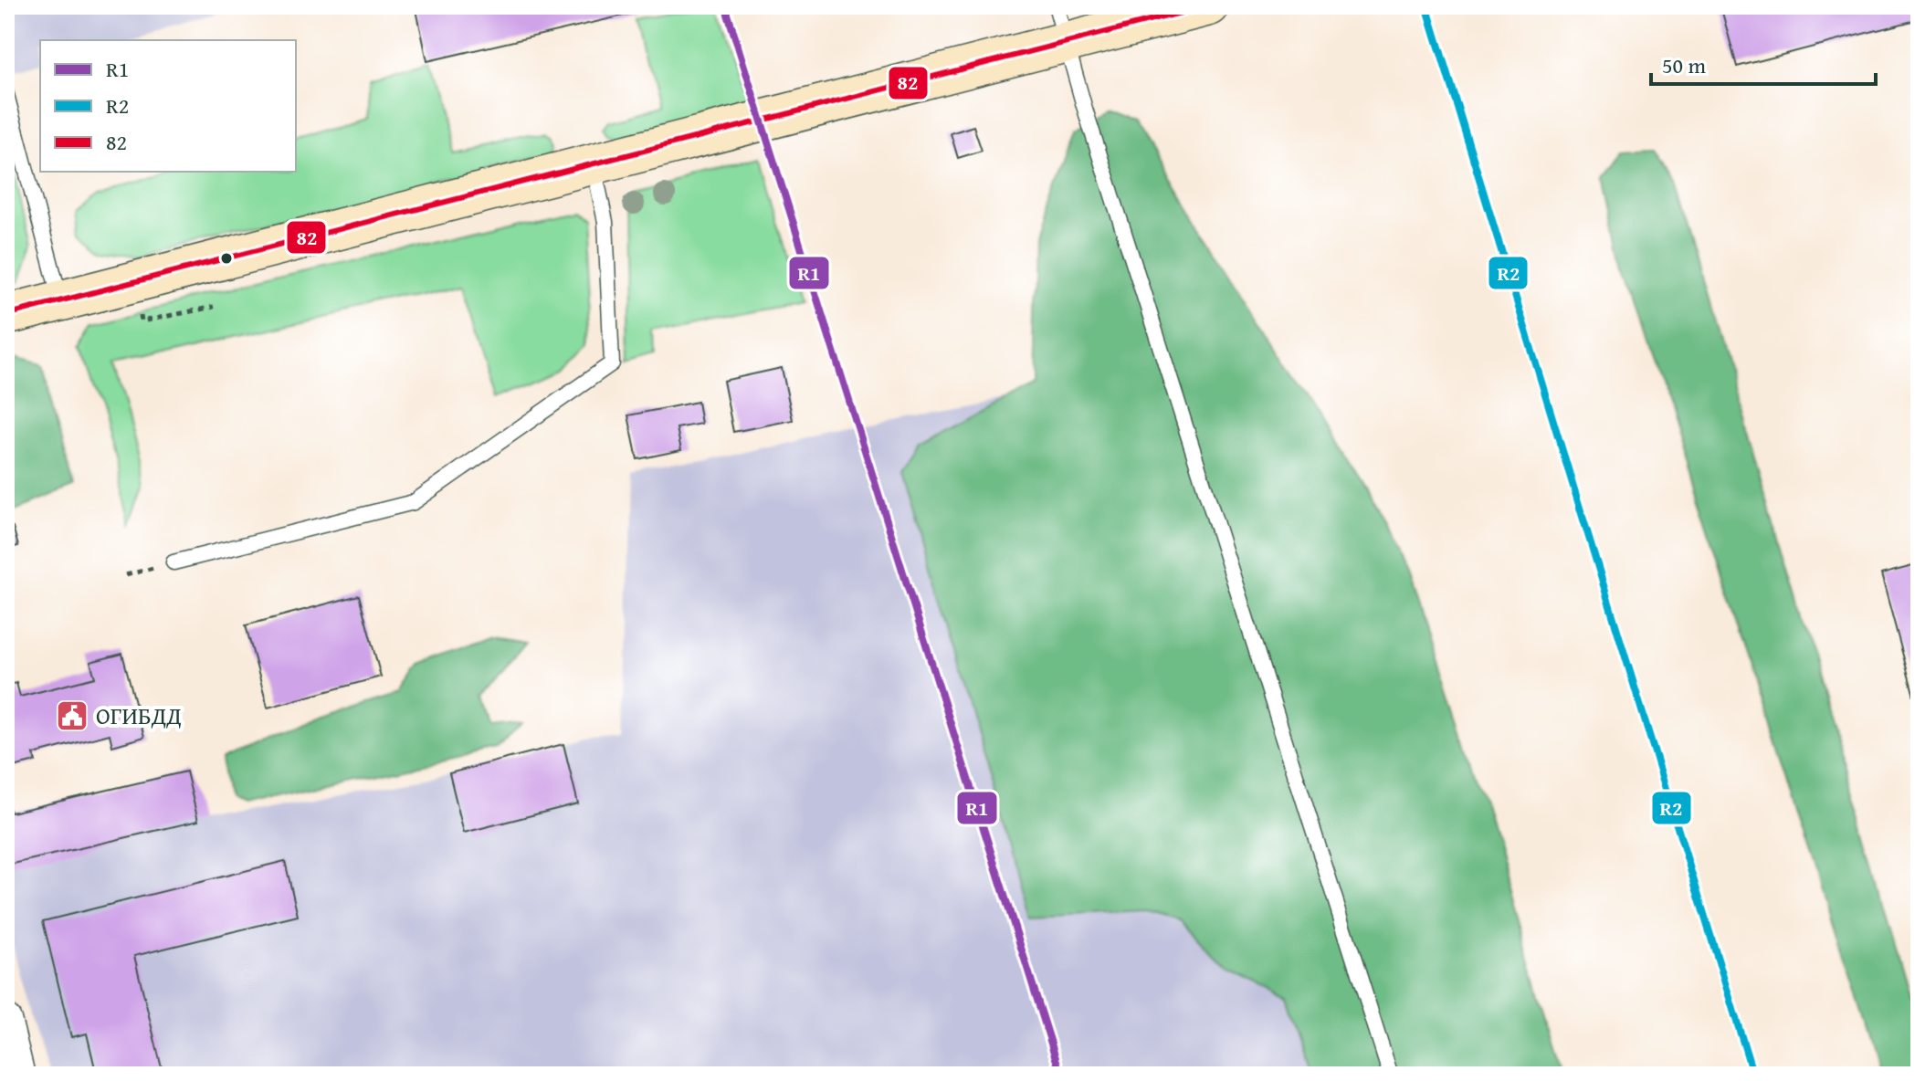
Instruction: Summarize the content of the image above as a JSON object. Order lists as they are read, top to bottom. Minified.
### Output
{"places":{"public building":["ОГИБДД"]},"lines":["transit line R1","transit line R2","transit line 82"],"legend":["R1","R2","82"],"scale_bar":"50 m"}
